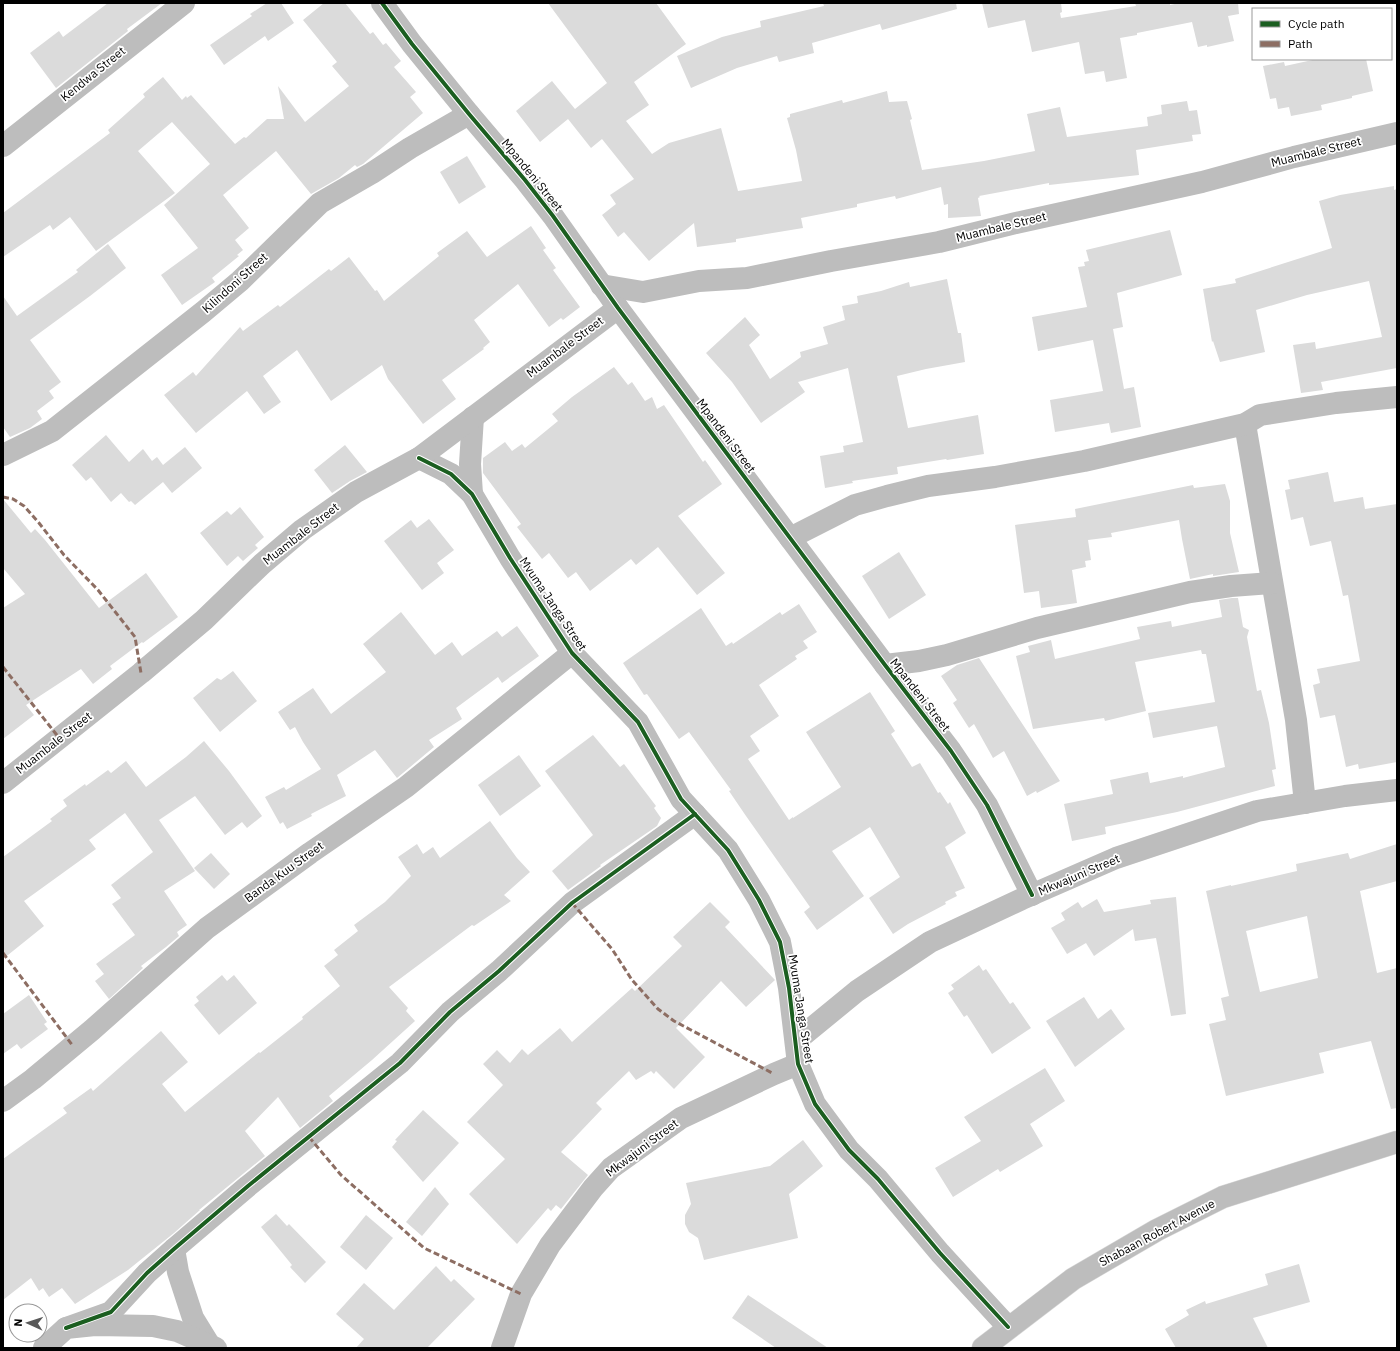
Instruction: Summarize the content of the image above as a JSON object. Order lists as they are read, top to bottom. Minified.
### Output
{"streets":{"street":["Kendwa Street","Muambale Street","Mpandeni Street","Kilindoni Street","Mvuma Janga Street","Banda Kuu Street","Mkwajuni Street","Shabaan Robert Avenue"]},"crossings":[["Muambale Street","Mpandeni Street"],["Muambale Street","Mvuma Janga Street"],["Mpandeni Street","Kilindoni Street"],["Mpandeni Street","Mkwajuni Street"],["Mvuma Janga Street","Banda Kuu Street"],["Mvuma Janga Street","Mkwajuni Street"],["Mvuma Janga Street","Shabaan Robert Avenue"]],"legend":["Cycle path","Path"],"north":"left"}
